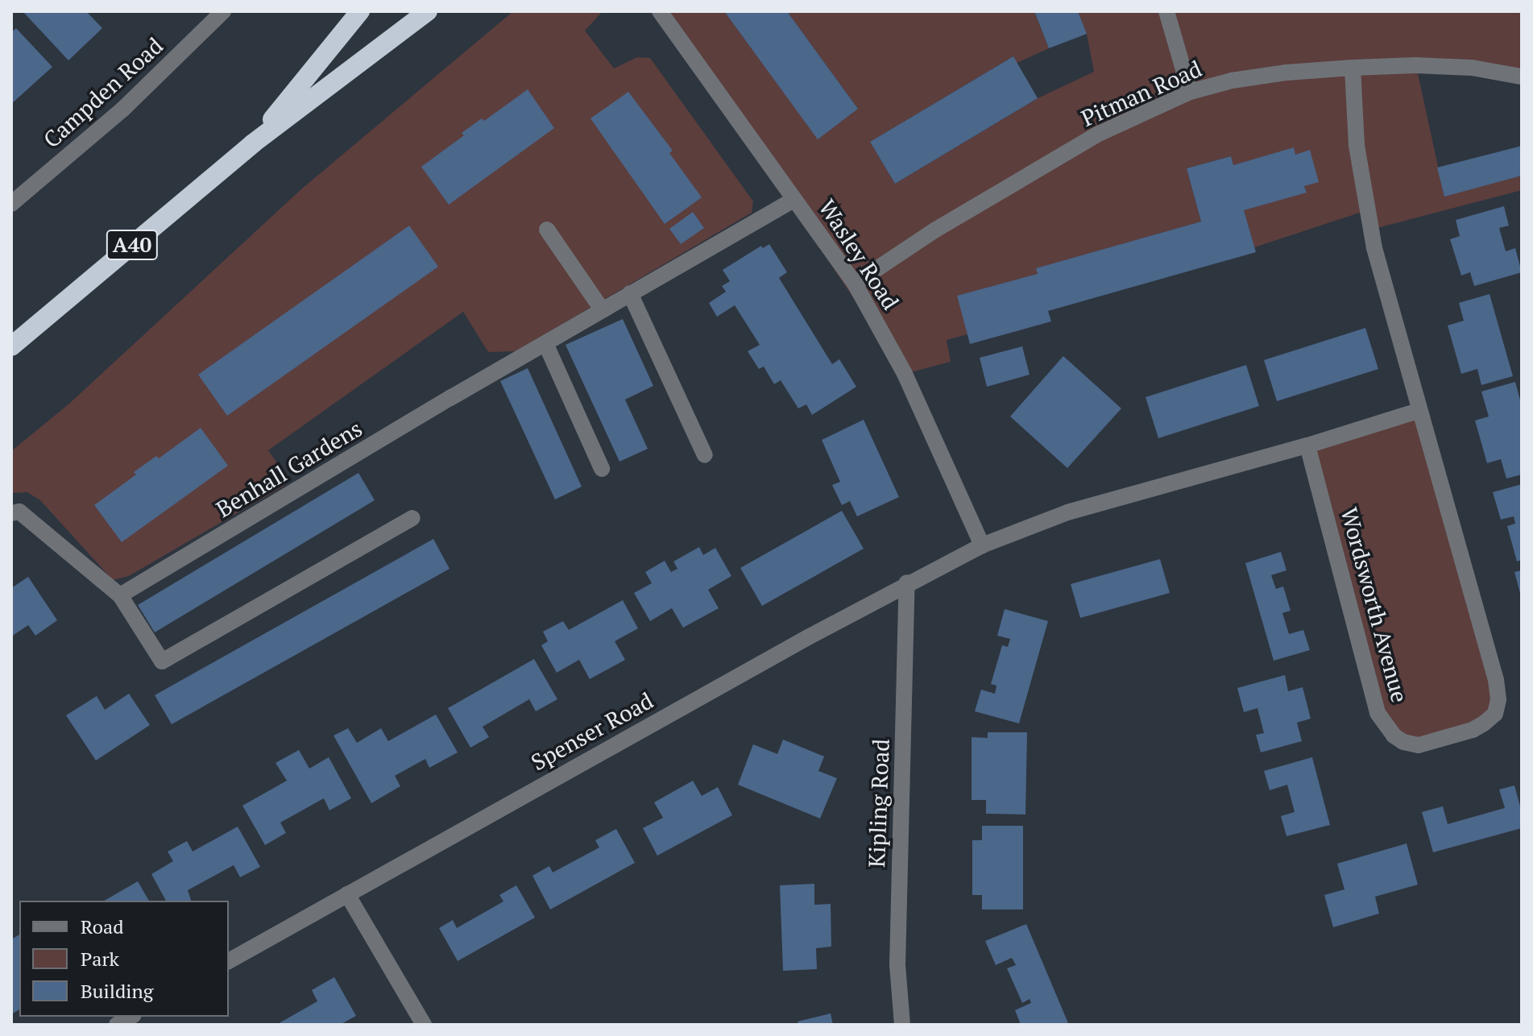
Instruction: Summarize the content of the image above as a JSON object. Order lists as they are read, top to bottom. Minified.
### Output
{"streets":{"highway":["A40"],"street":["Campden Road","Pitman Road","Wasley Road","Benhall Gardens","Wordsworth Avenue","Spenser Road","Kipling Road"]},"crossings":[["Pitman Road","Wasley Road"],["Pitman Road","Wordsworth Avenue"],["Wasley Road","Benhall Gardens"],["Wasley Road","Spenser Road"],["Spenser Road","Kipling Road"]],"legend":["Road","Park","Building"]}
